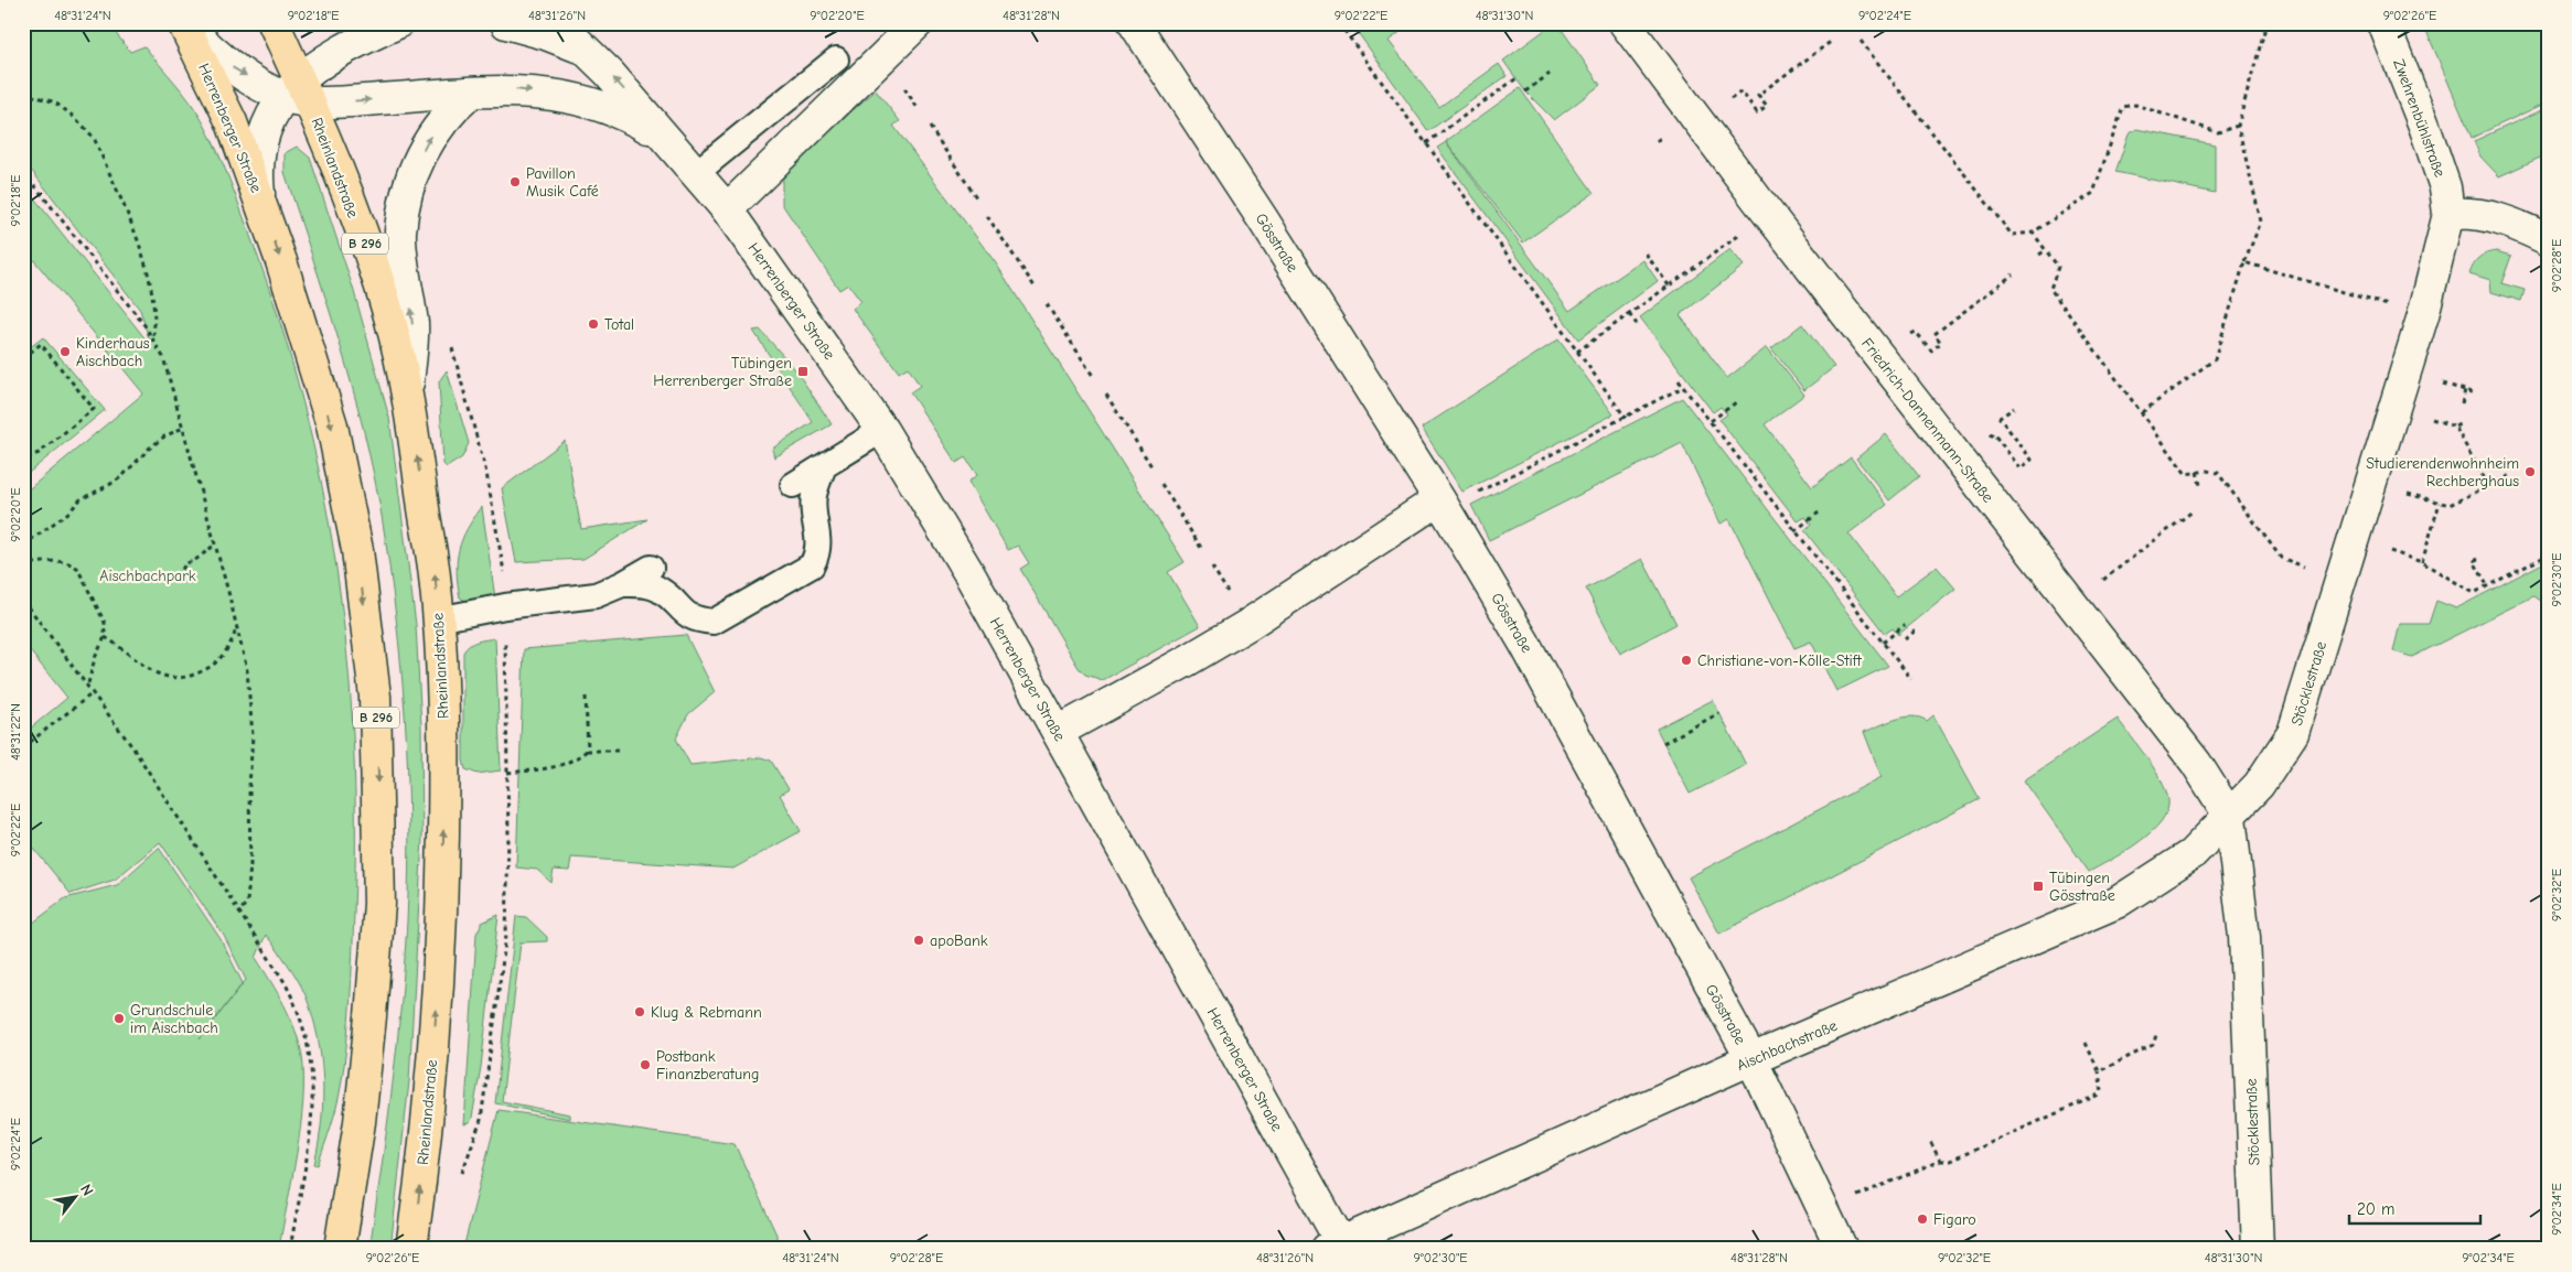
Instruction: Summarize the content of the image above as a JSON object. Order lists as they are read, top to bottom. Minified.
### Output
{"streets":{"main road":["Herrenberger Straße","Rheinlandstraße","B 296"],"street":["Zwehrenbühlstraße","Gösstraße","Friedrich-Dannenmann-Straße","Stöcklestraße","Aischbachstraße"]},"crossings":[["Zwehrenbühlstraße","Stöcklestraße"],["Herrenberger Straße","Rheinlandstraße"],["Herrenberger Straße","B 296"],["Herrenberger Straße","Aischbachstraße"],["Rheinlandstraße","B 296"],["Gösstraße","Aischbachstraße"],["Friedrich-Dannenmann-Straße","Stöcklestraße"],["Friedrich-Dannenmann-Straße","Aischbachstraße"],["Stöcklestraße","Aischbachstraße"]],"parks":["Aischbachpark"],"places":{"other":["Pavillon Musik Café","Total","Kinderhaus Aischbach","Studierendenwohnheim Rechberghaus","Christiane-von-Kölle-Stift","apoBank","Klug & Rebmann","Grundschule im Aischbach","Postbank Finanzberatung","Figaro"],"transit":["Tübingen Herrenberger Straße","Tübingen Gösstraße"]},"scale_bar":"20 m","north":"top right","coordinates":["48°31'24\"N","9°02'18\"E","48°31'26\"N","9°02'20\"E","48°31'28\"N","9°02'22\"E","48°31'30\"N","9°02'24\"E","9°02'26\"E","9°02'28\"E","9°02'30\"E","48°31'22\"N","9°02'32\"E","9°02'34\"E"]}
